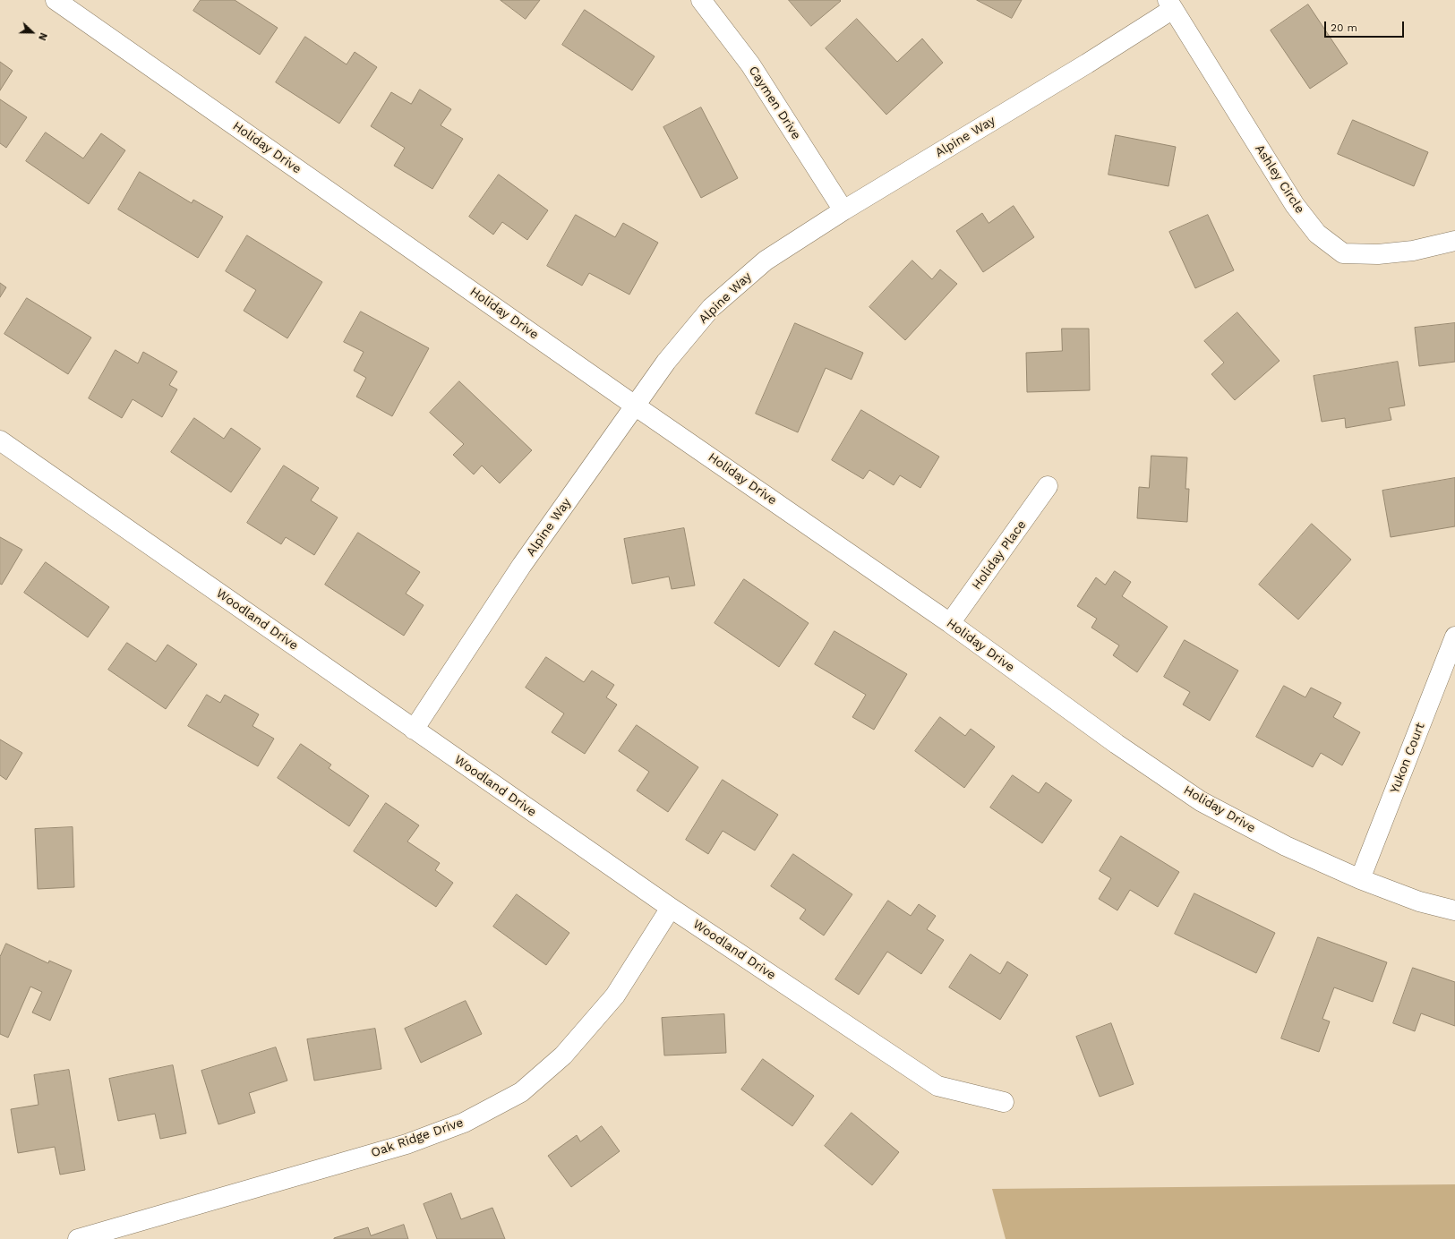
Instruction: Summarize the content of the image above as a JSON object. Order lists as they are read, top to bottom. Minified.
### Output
{"streets":{"street":["Caymen Drive","Alpine Way","Holiday Drive","Ashley Circle","Holiday Place","Woodland Drive","Yukon Court","Oak Ridge Drive"]},"crossings":[["Caymen Drive","Alpine Way"],["Alpine Way","Holiday Drive"],["Alpine Way","Ashley Circle"],["Alpine Way","Woodland Drive"],["Holiday Drive","Holiday Place"],["Holiday Drive","Yukon Court"],["Woodland Drive","Oak Ridge Drive"]],"scale_bar":"20 m","north":"right"}
